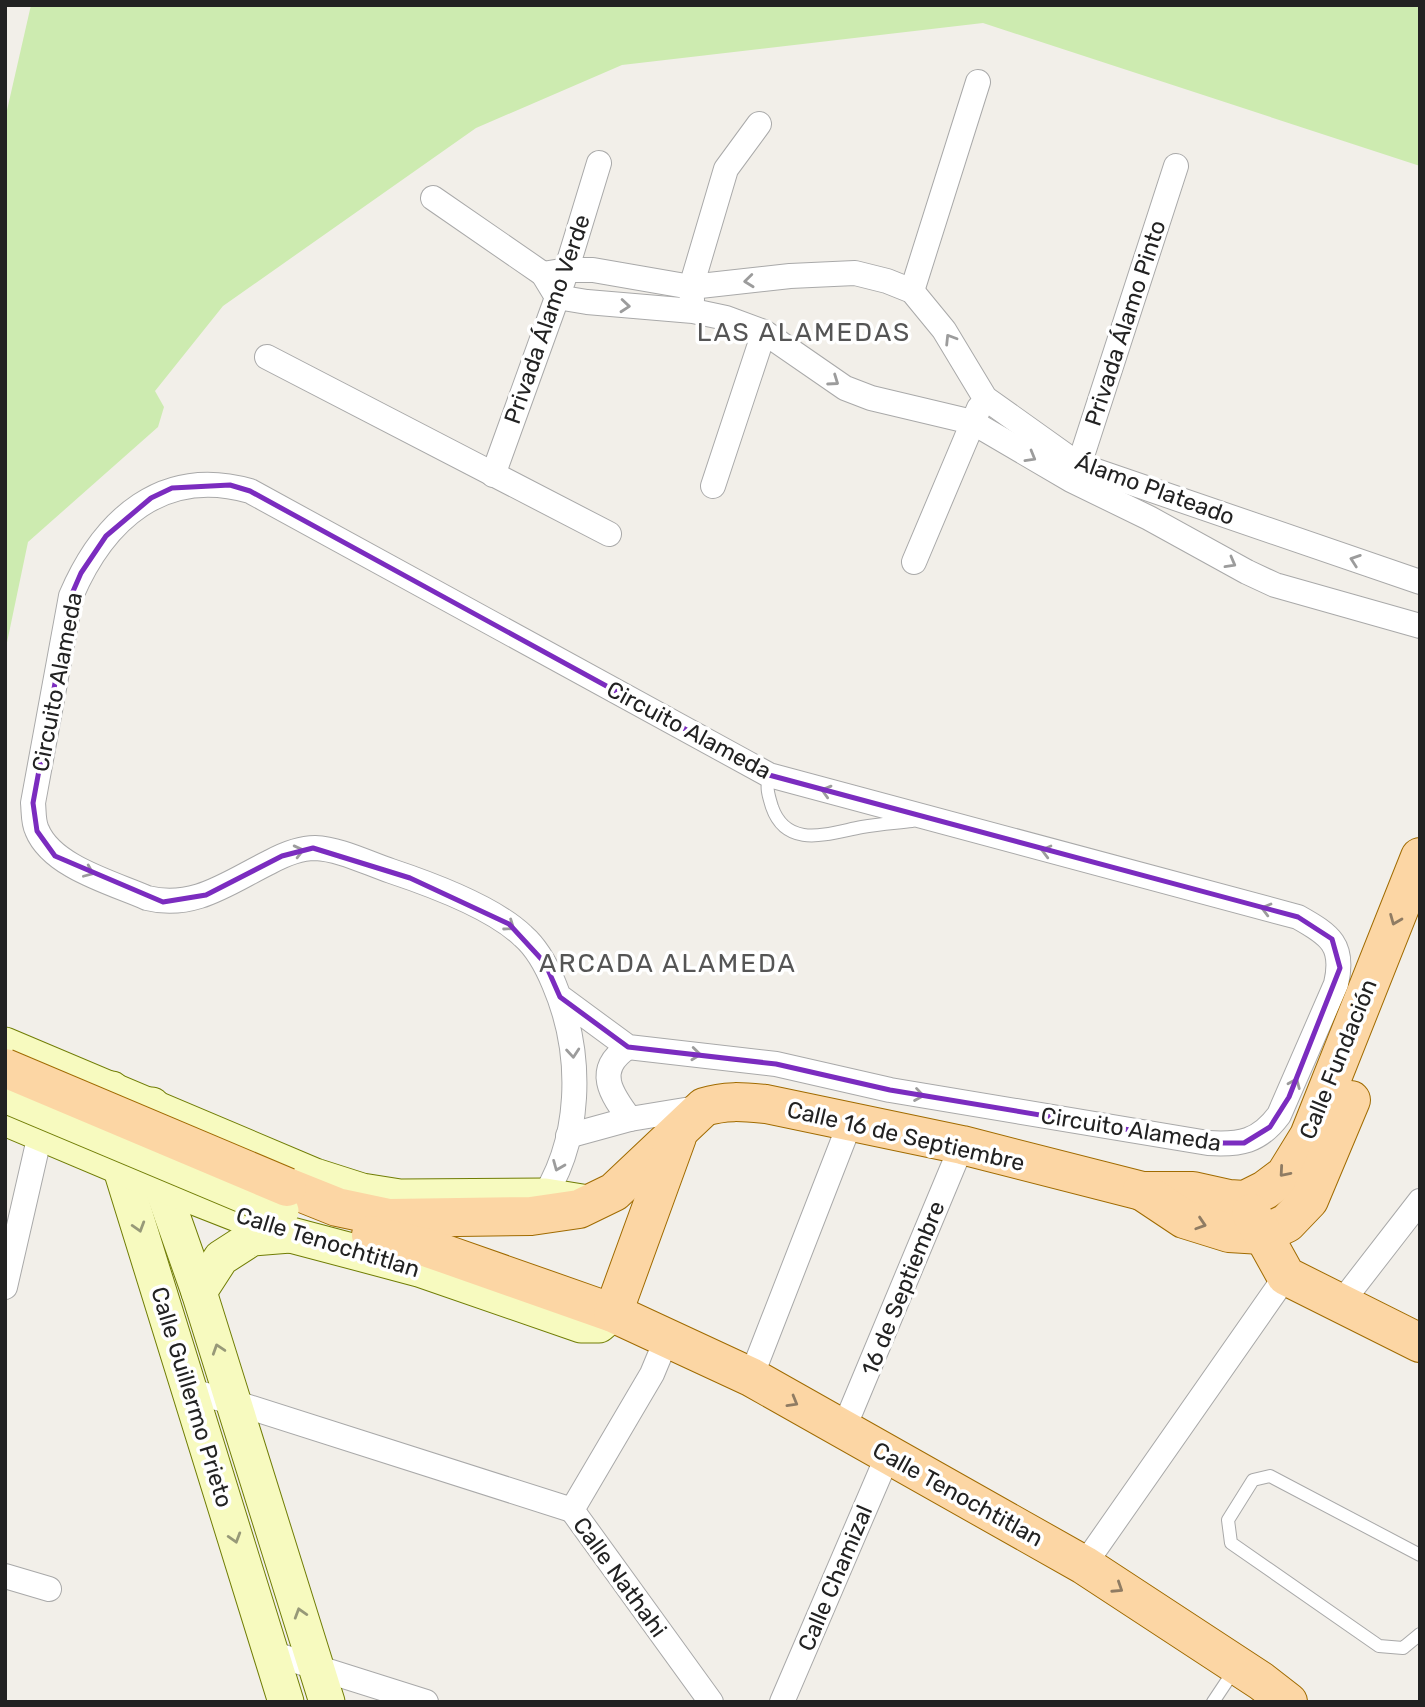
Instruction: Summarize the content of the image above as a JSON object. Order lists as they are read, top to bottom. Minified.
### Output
{"streets":{"main road":["Calle Fundación","Calle 16 de Septiembre","Calle Tenochtitlan"],"street":["Privada Álamo Verde","Privada Álamo Pinto","Álamo Plateado","Circuito Alameda","16 de Septiembre","Calle Guillermo Prieto","Calle Nathahi","Calle Chamizal"]},"crossings":[["Privada Álamo Pinto","Álamo Plateado"],["Calle 16 de Septiembre","16 de Septiembre"],["Calle Tenochtitlan","16 de Septiembre"],["Calle Tenochtitlan","Calle Guillermo Prieto"],["Calle Tenochtitlan","Calle Nathahi"],["Calle Tenochtitlan","Calle Chamizal"]],"districts":["LAS ALAMEDAS","ARCADA ALAMEDA"]}
